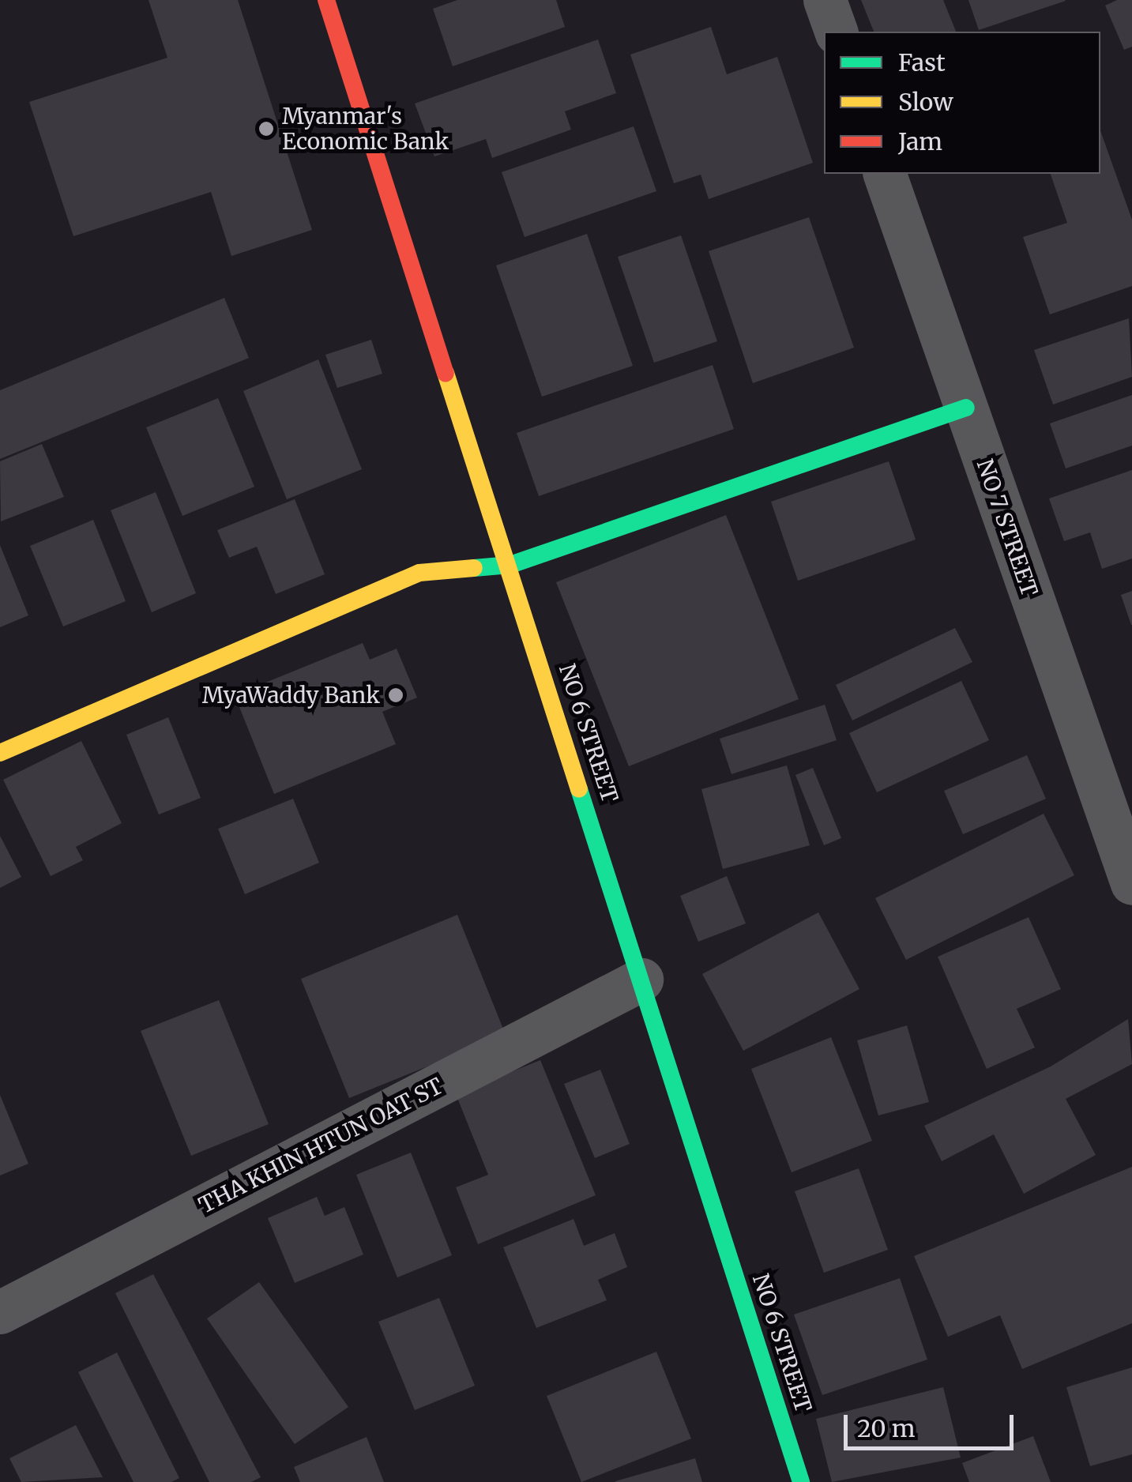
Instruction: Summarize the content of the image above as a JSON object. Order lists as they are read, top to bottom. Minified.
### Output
{"streets":{"street":["NO 7 STREET","NO 6 STREET","THA KHIN HTUN OAT ST"]},"crossings":[["NO 6 STREET","THA KHIN HTUN OAT ST"]],"places":["Myanmar's Economic Bank","MyaWaddy Bank"],"legend":["Fast","Slow","Jam"],"scale_bar":"20 m"}
